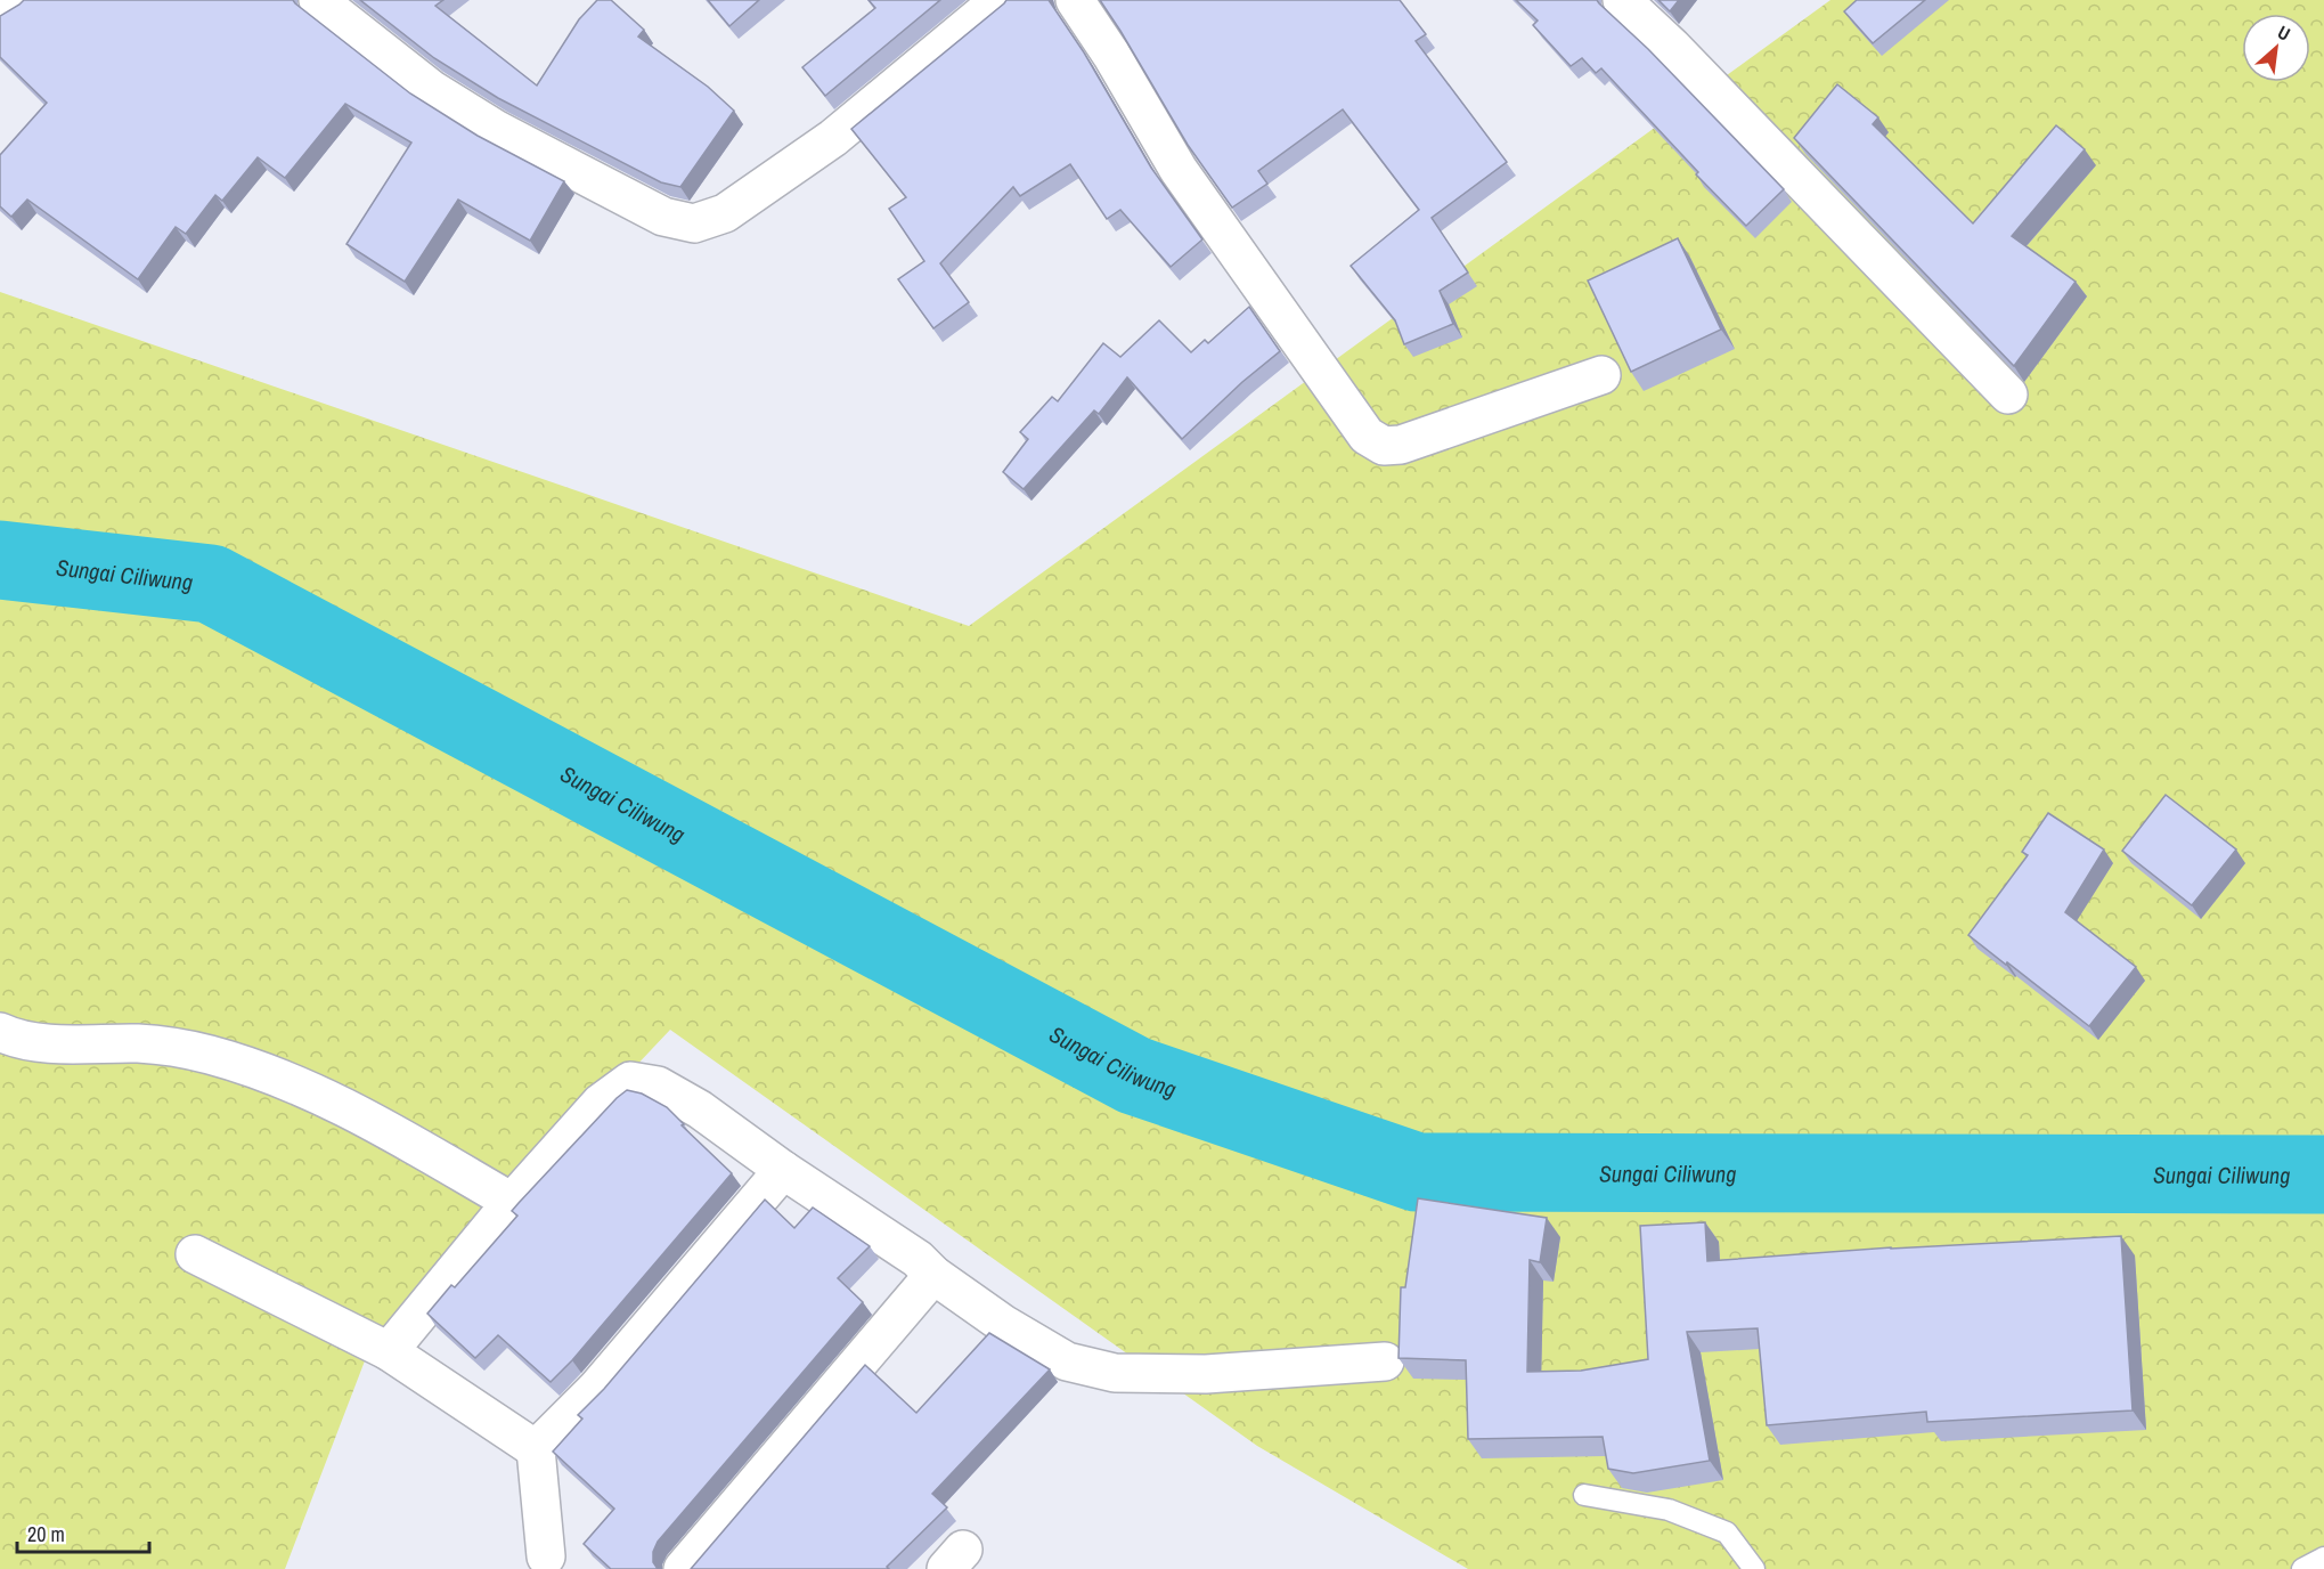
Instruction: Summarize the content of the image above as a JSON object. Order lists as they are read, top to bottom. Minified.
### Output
{"water":["Sungai Ciliwung"],"scale_bar":"20 m","north":"top right"}
